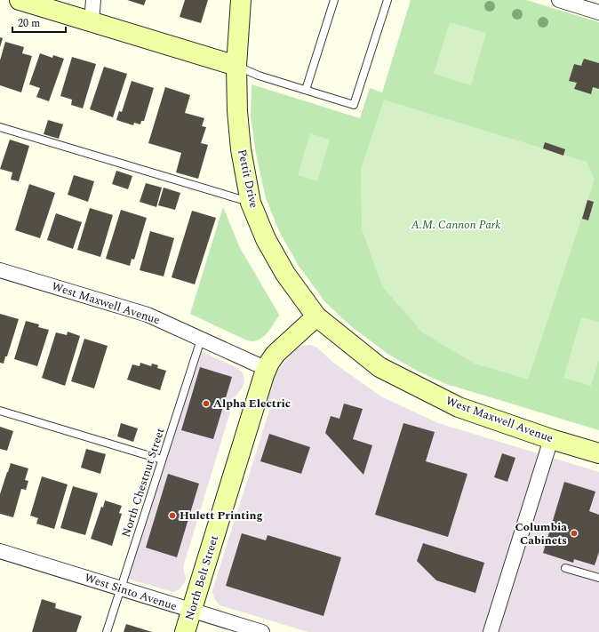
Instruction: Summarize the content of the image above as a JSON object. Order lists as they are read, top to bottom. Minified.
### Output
{"streets":{"street":["Pettit Drive","West Maxwell Avenue","North Belt Street","West Sinto Avenue"],"lane":["North Chestnut Street"]},"crossings":[["Pettit Drive","West Maxwell Avenue"],["Pettit Drive","North Belt Street"],["West Maxwell Avenue","North Chestnut Street"],["West Maxwell Avenue","North Belt Street"],["North Chestnut Street","West Sinto Avenue"],["North Belt Street","West Sinto Avenue"]],"parks":["A.M. Cannon Park"],"places":["Alpha Electric","Hulett Printing","Columbia Cabinets"],"scale_bar":"20 m"}
